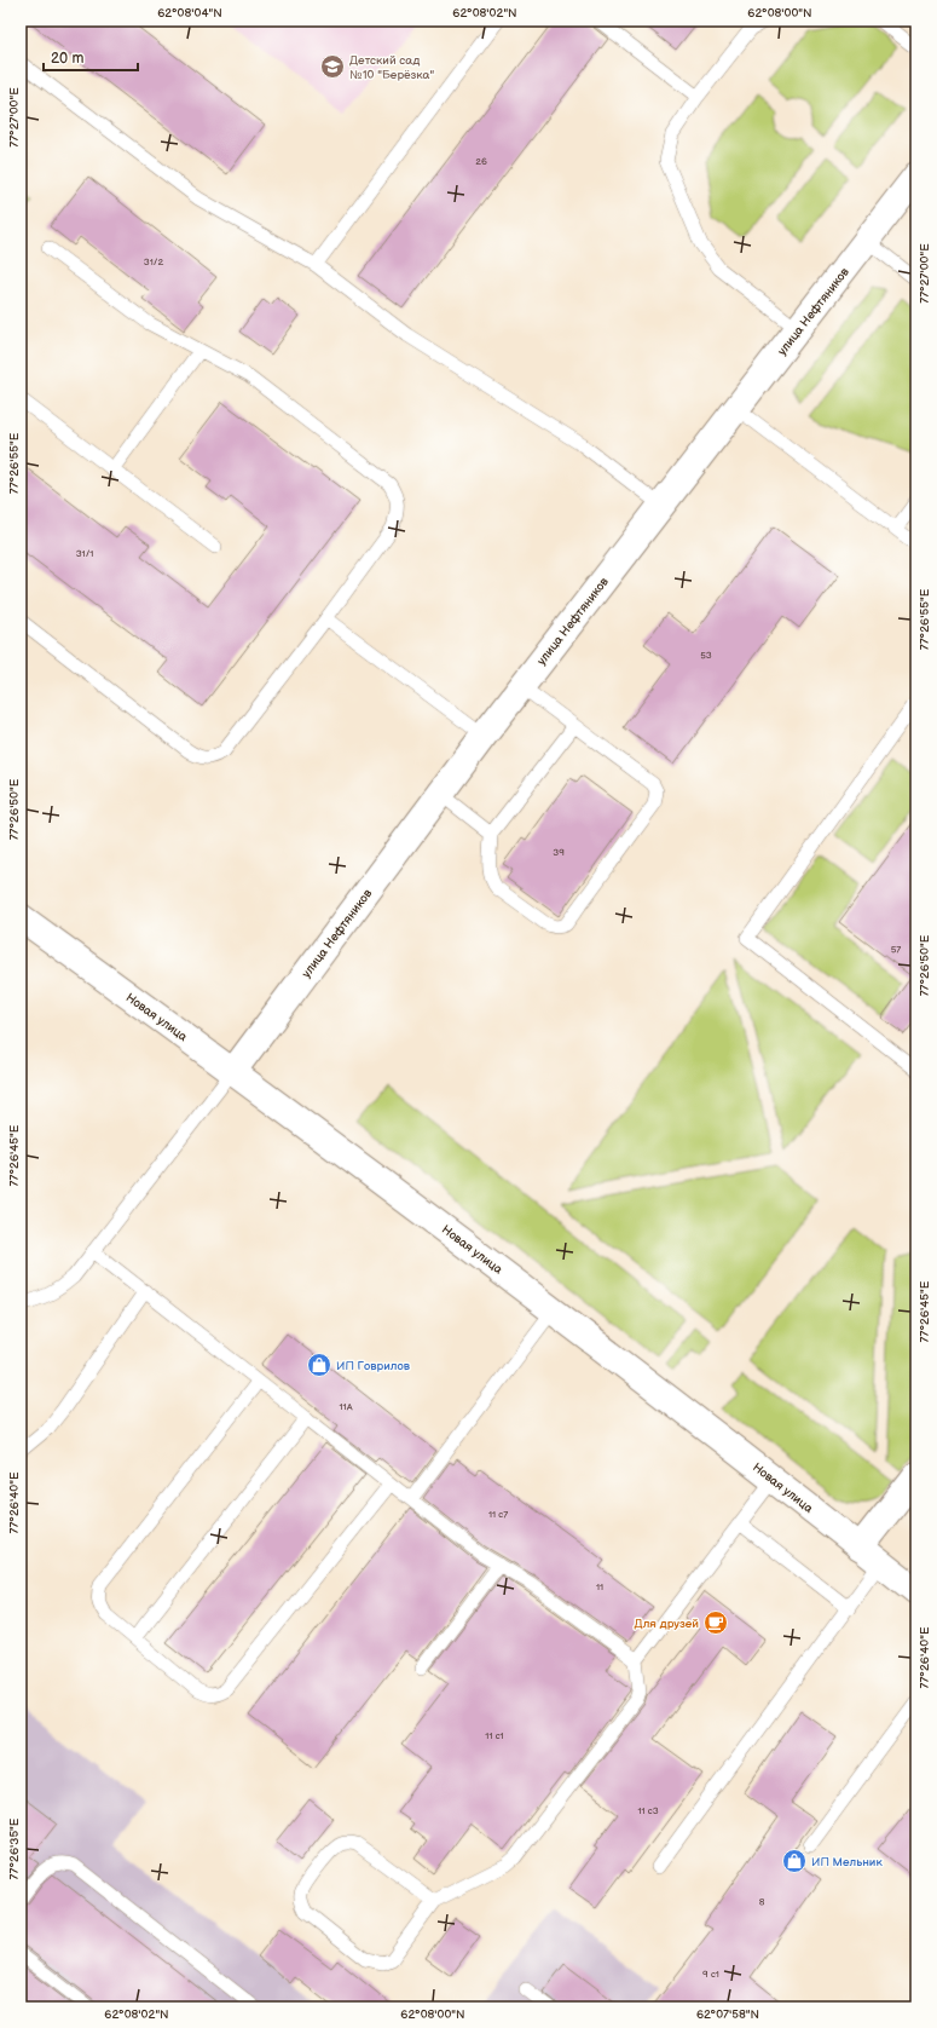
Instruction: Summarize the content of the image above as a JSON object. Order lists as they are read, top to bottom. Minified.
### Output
{"streets":{"street":["улица Нефтяников","Новая улица"]},"crossings":[["улица Нефтяников","Новая улица"]],"places":{"school or university":["Детский сад №10 \"Берёзка\""],"shop":["ИП Говрилов","ИП Мельник"],"cafe":["Для друзей"]},"house_numbers":["26","31/2","31/1","53","39","57","11А","11 с7","11","11 с1","11 с3","8","9 с1"],"scale_bar":"20 m","coordinates":["62°08'04\"N","62°08'02\"N","62°08'00\"N","77°27'00\"E","77°26'55\"E","77°26'50\"E","77°26'45\"E","77°26'40\"E","77°26'35\"E","62°07'58\"N"]}
